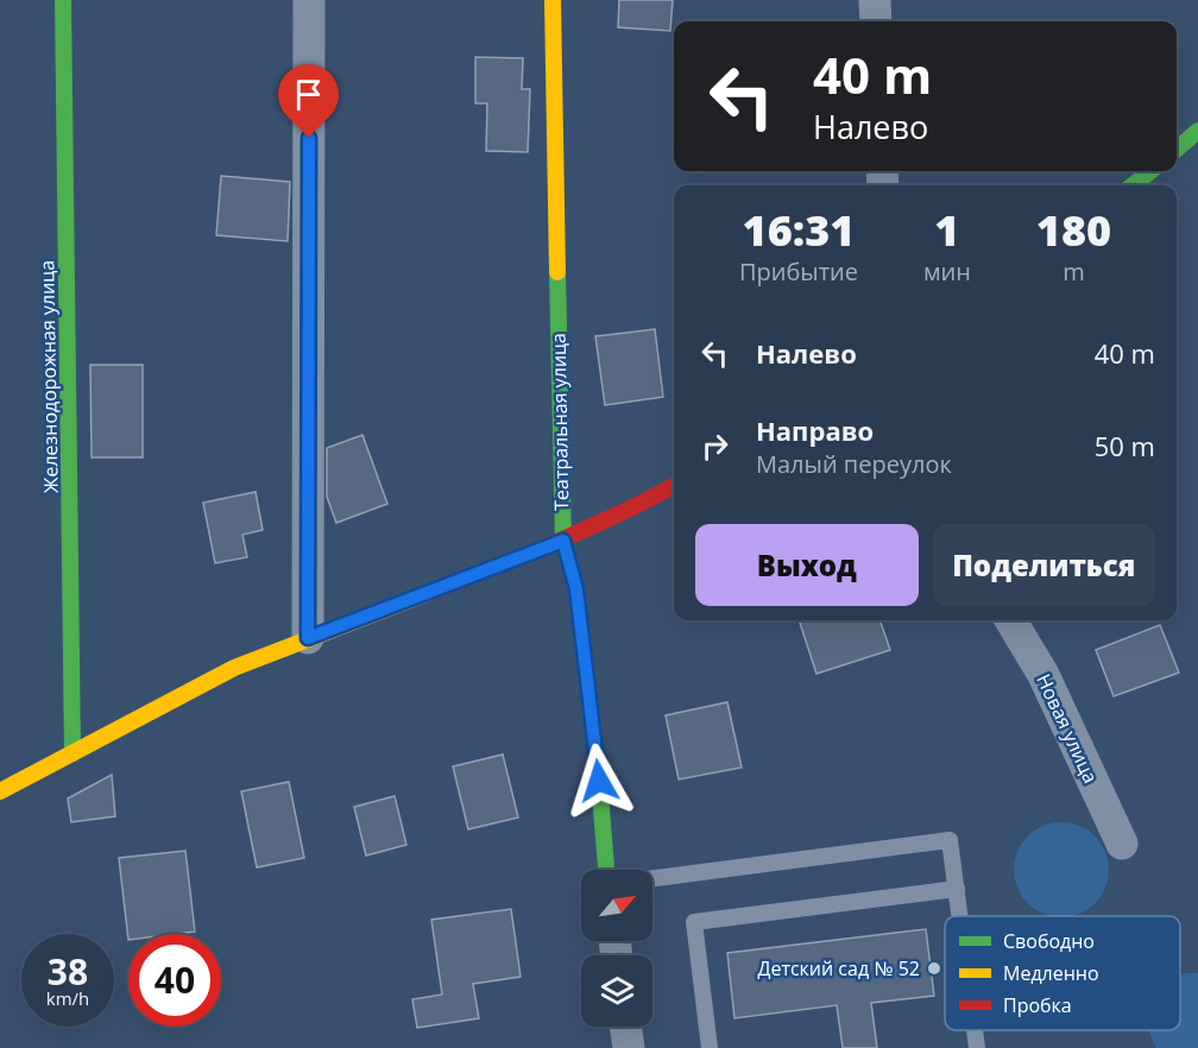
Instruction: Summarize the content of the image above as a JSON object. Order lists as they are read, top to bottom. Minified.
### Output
{"streets":{"street":["Железнодорожная улица","Театральная улица","Новая улица"]},"places":["Детский сад № 52"],"legend":["Свободно","Медленно","Пробка"],"north":"top right","page":{"turn":["40 m","Налево"],"eta":["16:31","Прибытие","1","мин","180","m"],"list":[{"name":"Налево","value":"40 m"},{"name":"Направо","note":"Малый переулок","value":"50 m"}],"buttons":["Выход","Поделиться"],"speed":"38 km/h","limit":"40"}}
